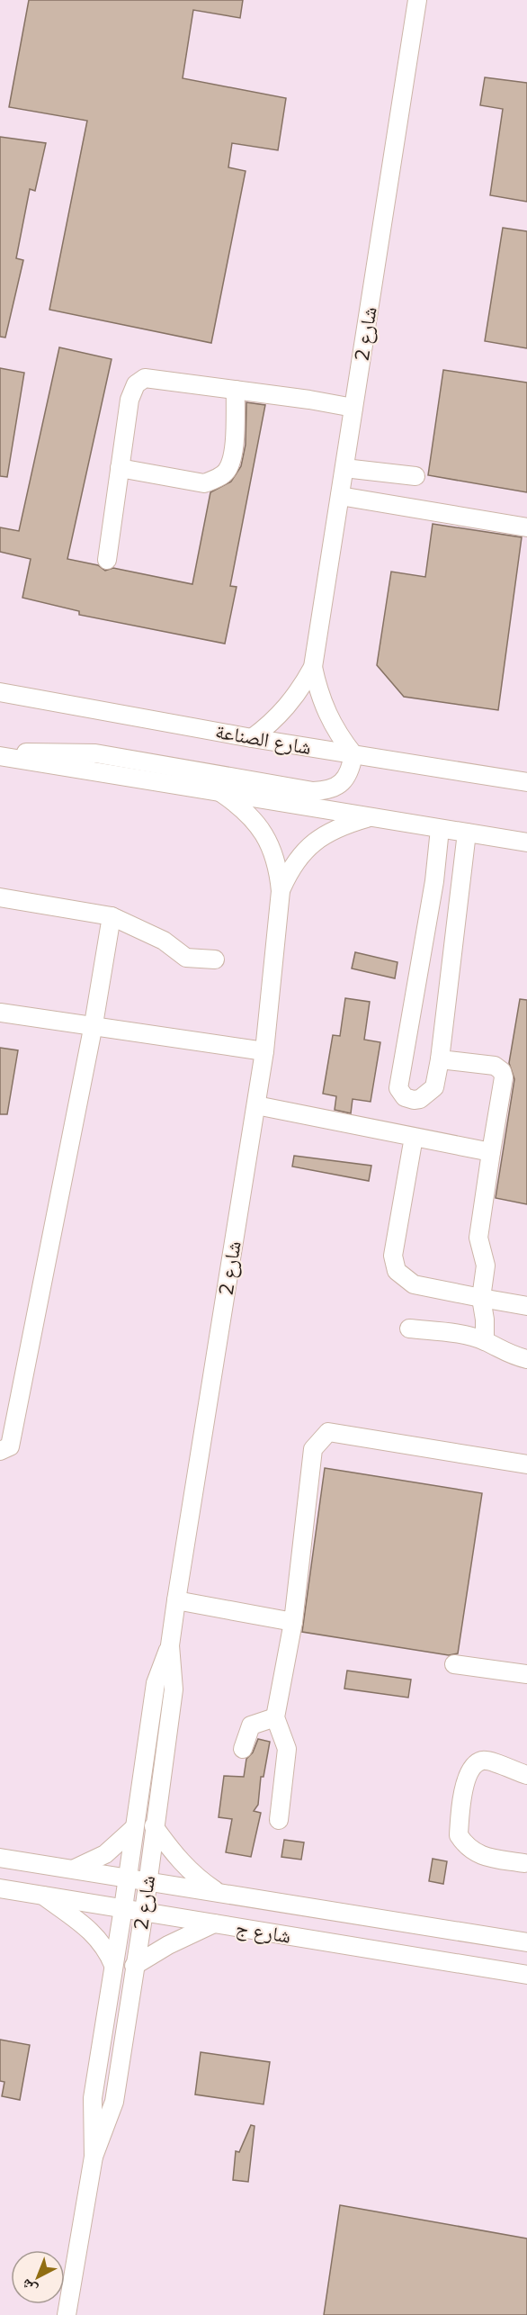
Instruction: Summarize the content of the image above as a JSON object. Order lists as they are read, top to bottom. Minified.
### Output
{"streets":{"street":["شارع 2","شارع الصناعة","شارع ج"]},"crossings":[["شارع 2","شارع الصناعة"],["شارع 2","شارع ج"]],"north":"bottom left"}
